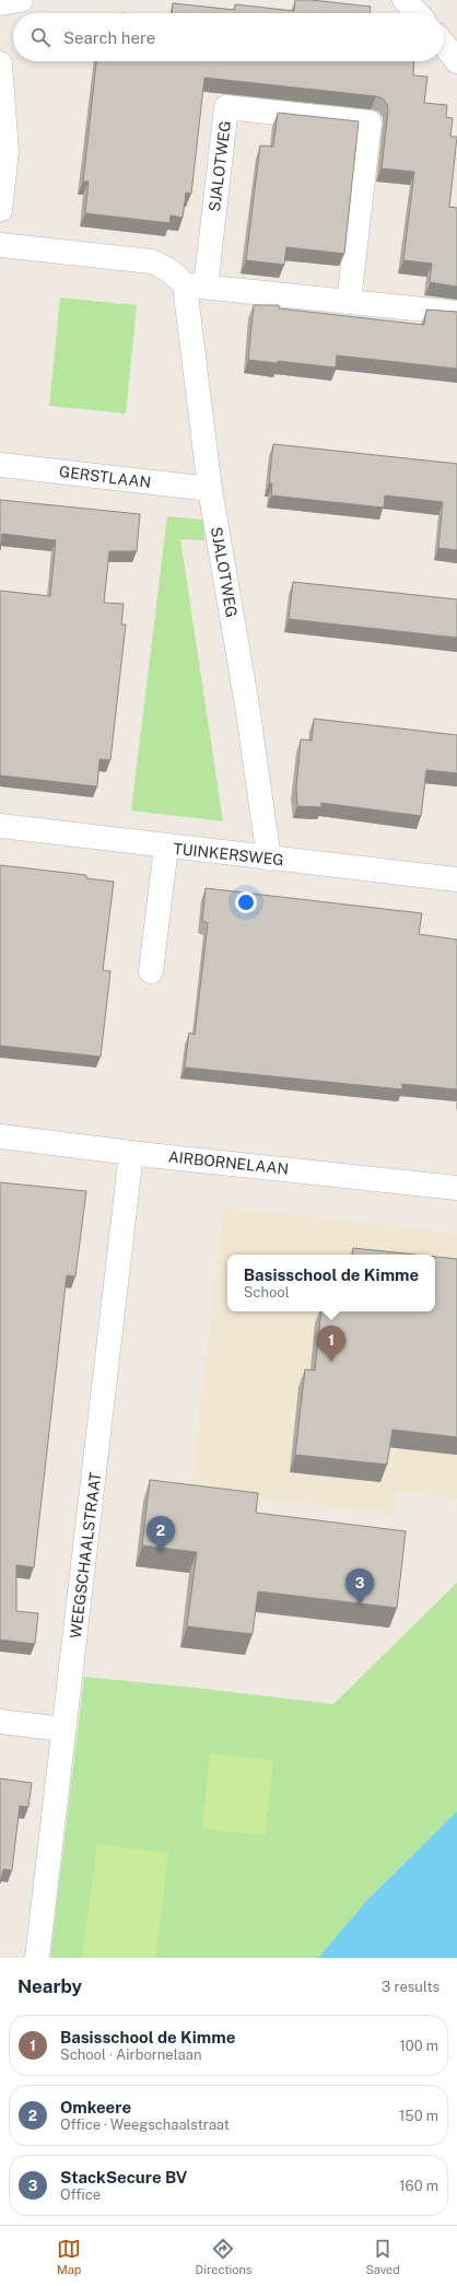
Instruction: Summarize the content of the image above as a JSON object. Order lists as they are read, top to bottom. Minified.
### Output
{"streets":{"street":["SJALOTWEG","GERSTLAAN","TUINKERSWEG","AIRBORNELAAN","WEEGSCHAALSTRAAT"]},"crossings":[["SJALOTWEG","GERSTLAAN"],["SJALOTWEG","TUINKERSWEG"],["AIRBORNELAAN","WEEGSCHAALSTRAAT"]],"page":{"search":"Search here","popup":["Basisschool de Kimme","School"],"pins":["1","2","3"],"heading":["Nearby","3 results"],"list":[{"mark":"1","name":"Basisschool de Kimme","note":"School · Airbornelaan","value":"100 m"},{"mark":"2","name":"Omkeere","note":"Office · Weegschaalstraat","value":"150 m"},{"mark":"3","name":"StackSecure BV","note":"Office","value":"160 m"}],"nav":["Map","Directions","Saved"]}}
